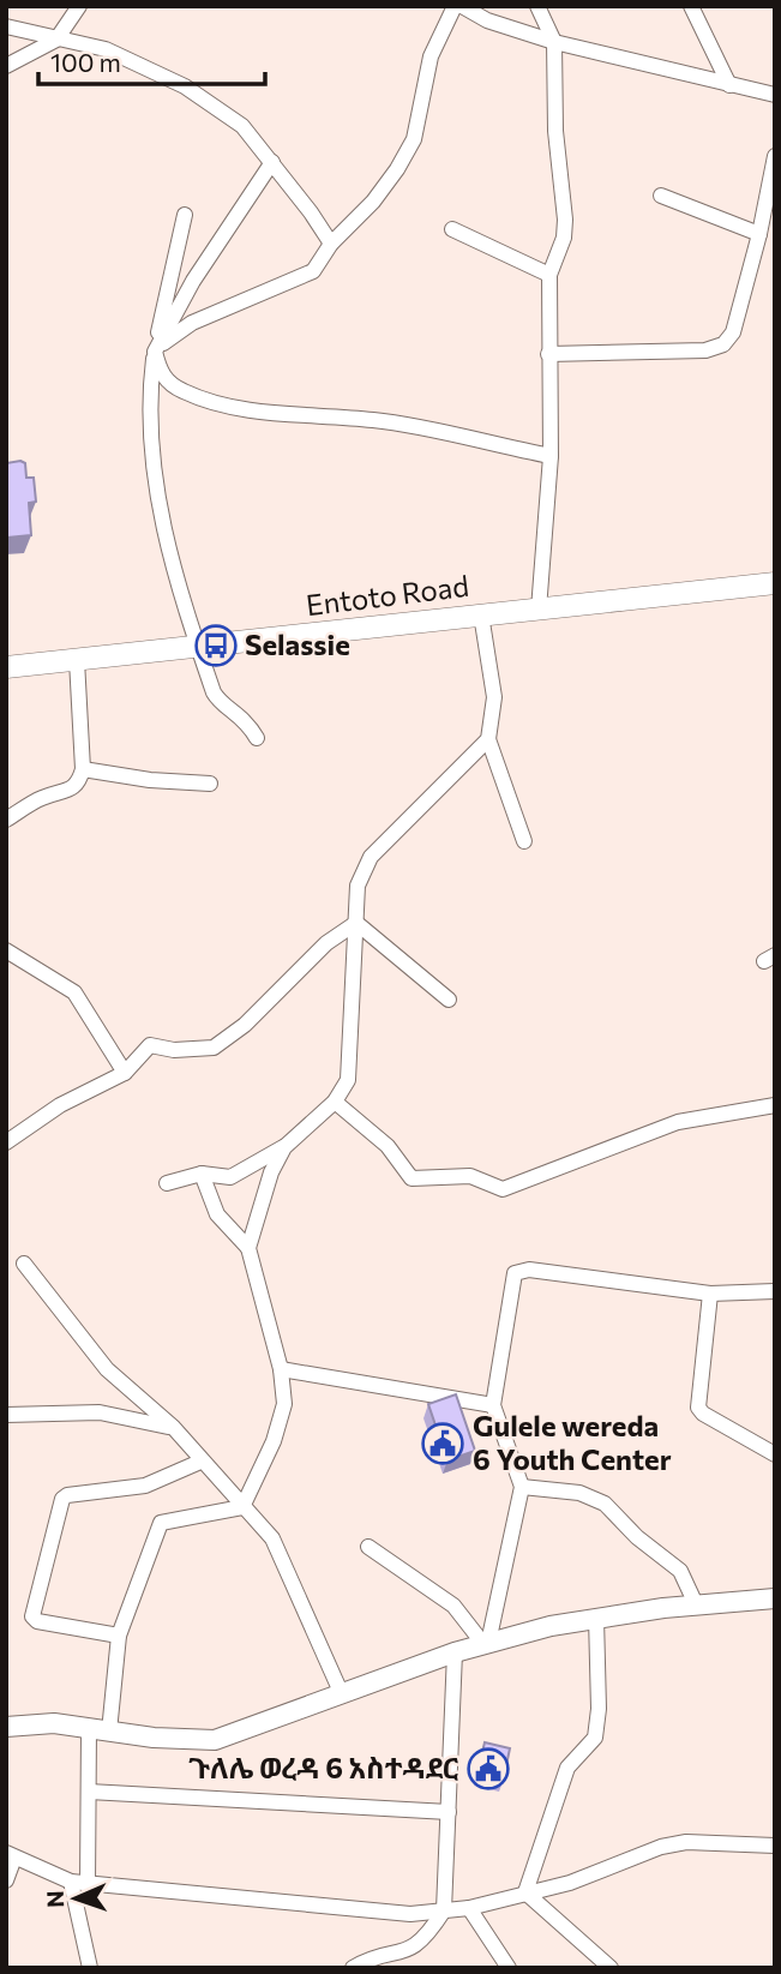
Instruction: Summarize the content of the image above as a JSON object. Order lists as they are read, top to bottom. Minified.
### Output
{"streets":{"main road":["Entoto Road"]},"places":{"bus stop":["Selassie"],"public building":["Gulele wereda 6 Youth Center","ጉለሌ ወረዳ 6 አስተዳደር"]},"scale_bar":"100 m","north":"left"}
